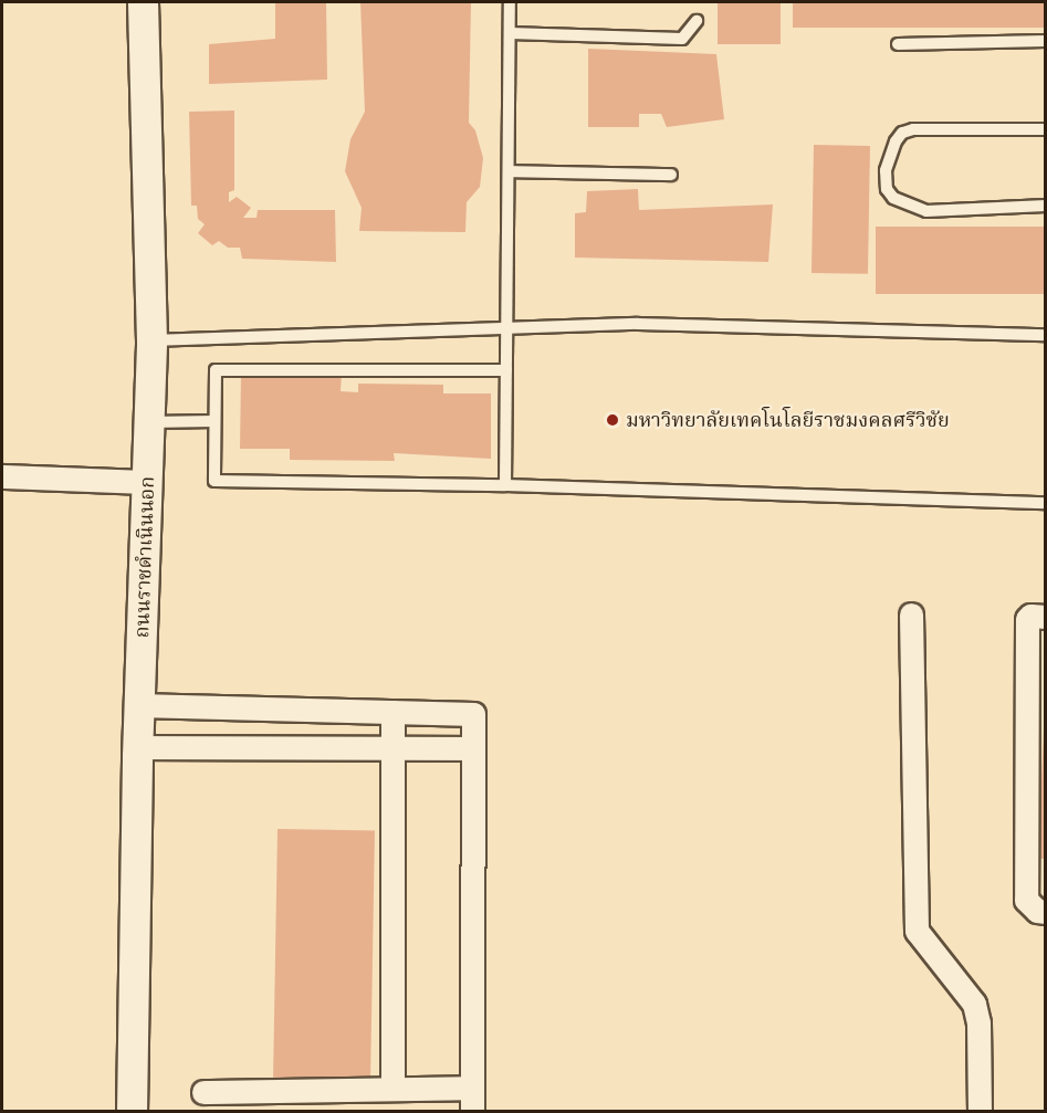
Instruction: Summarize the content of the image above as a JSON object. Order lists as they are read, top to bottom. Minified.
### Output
{"streets":{"street":["ถนนราชดำเนินนอก"]},"places":["มหาวิทยาลัยเทคโนโลยีราชมงคลศรีวิชัย"]}
